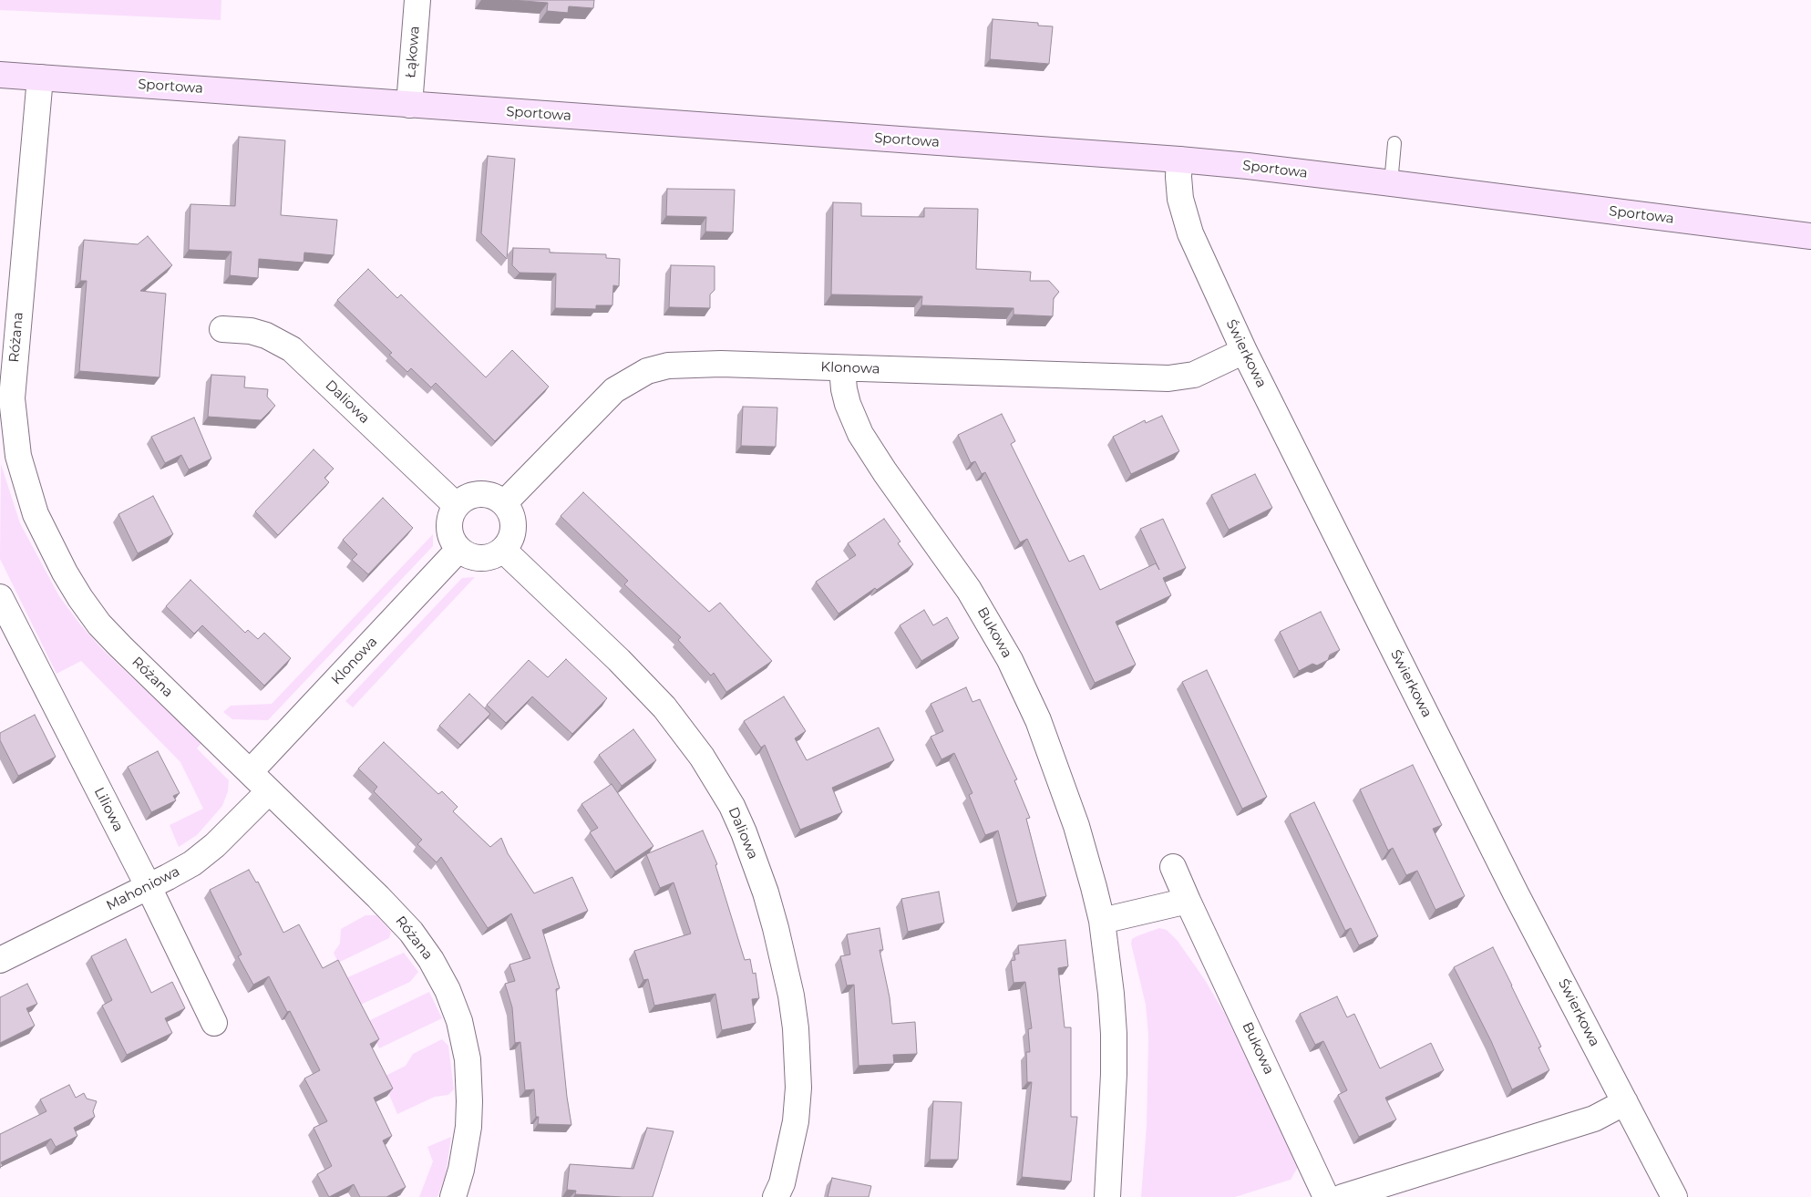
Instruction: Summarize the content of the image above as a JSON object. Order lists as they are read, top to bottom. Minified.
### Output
{"streets":{"street":["Łąkowa","Sportowa","Różana","Świerkowa","Klonowa","Daliowa","Bukowa","Liliowa","Mahoniowa"]},"crossings":[["Łąkowa","Sportowa"],["Sportowa","Różana"],["Sportowa","Świerkowa"],["Różana","Klonowa"],["Różana","Mahoniowa"],["Świerkowa","Klonowa"],["Klonowa","Daliowa"],["Klonowa","Bukowa"],["Liliowa","Mahoniowa"]]}
